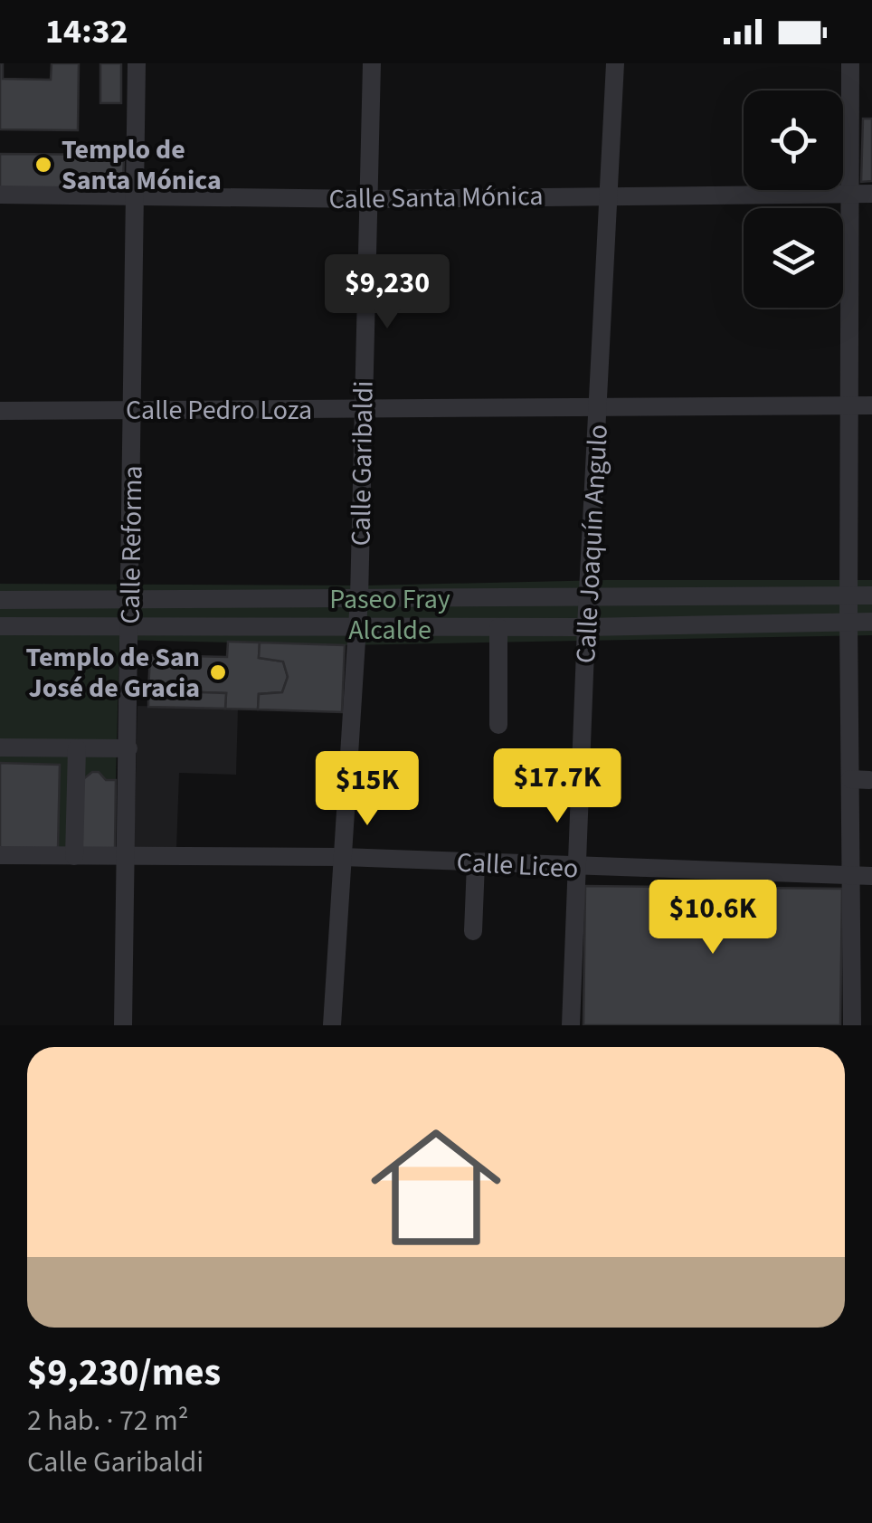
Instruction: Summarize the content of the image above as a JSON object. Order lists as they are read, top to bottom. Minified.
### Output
{"streets":{"street":["Calle Santa Mónica","Calle Pedro Loza","Calle Garibaldi","Calle Joaquín Angulo","Calle Reforma","Calle Liceo"]},"crossings":[["Calle Santa Mónica","Calle Garibaldi"],["Calle Santa Mónica","Calle Joaquín Angulo"],["Calle Santa Mónica","Calle Reforma"],["Calle Pedro Loza","Calle Garibaldi"],["Calle Pedro Loza","Calle Joaquín Angulo"],["Calle Pedro Loza","Calle Reforma"],["Calle Garibaldi","Calle Liceo"],["Calle Joaquín Angulo","Calle Liceo"],["Calle Reforma","Calle Liceo"]],"parks":["Paseo Fray Alcalde"],"places":["Templo de Santa Mónica","Templo de San José de Gracia"],"page":{"status":"14:32","price":["$9,230","$17.7K","$15K","$10.6K"],"list":[{"name":"$9,230/mes","note":"2 hab. · 72 m² · Calle Garibaldi"}]}}
